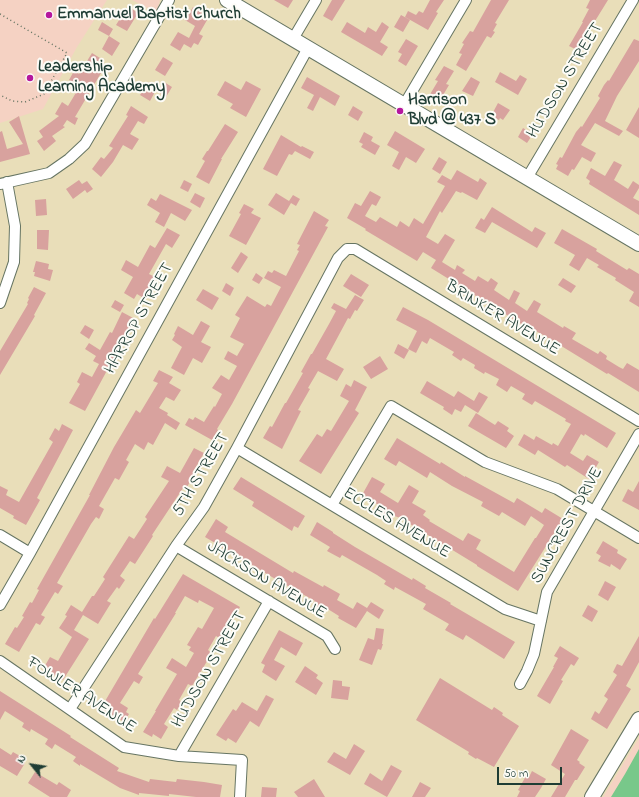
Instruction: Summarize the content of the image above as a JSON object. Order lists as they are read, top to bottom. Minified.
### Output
{"streets":{"street":["HUDSON STREET","HARROP STREET","BRINKER AVENUE","5TH STREET","ECCLES AVENUE","SUNCREST DRIVE","JACKSON AVENUE","FOWLER AVENUE"]},"crossings":[["HUDSON STREET","JACKSON AVENUE"],["HUDSON STREET","FOWLER AVENUE"],["BRINKER AVENUE","5TH STREET"],["5TH STREET","ECCLES AVENUE"],["5TH STREET","JACKSON AVENUE"],["5TH STREET","FOWLER AVENUE"],["ECCLES AVENUE","SUNCREST DRIVE"]],"places":["Emmanuel Baptist Church","Leadership Learning Academy","Harrison Blvd @ 437 S"],"scale_bar":"50 m","north":"top left"}
